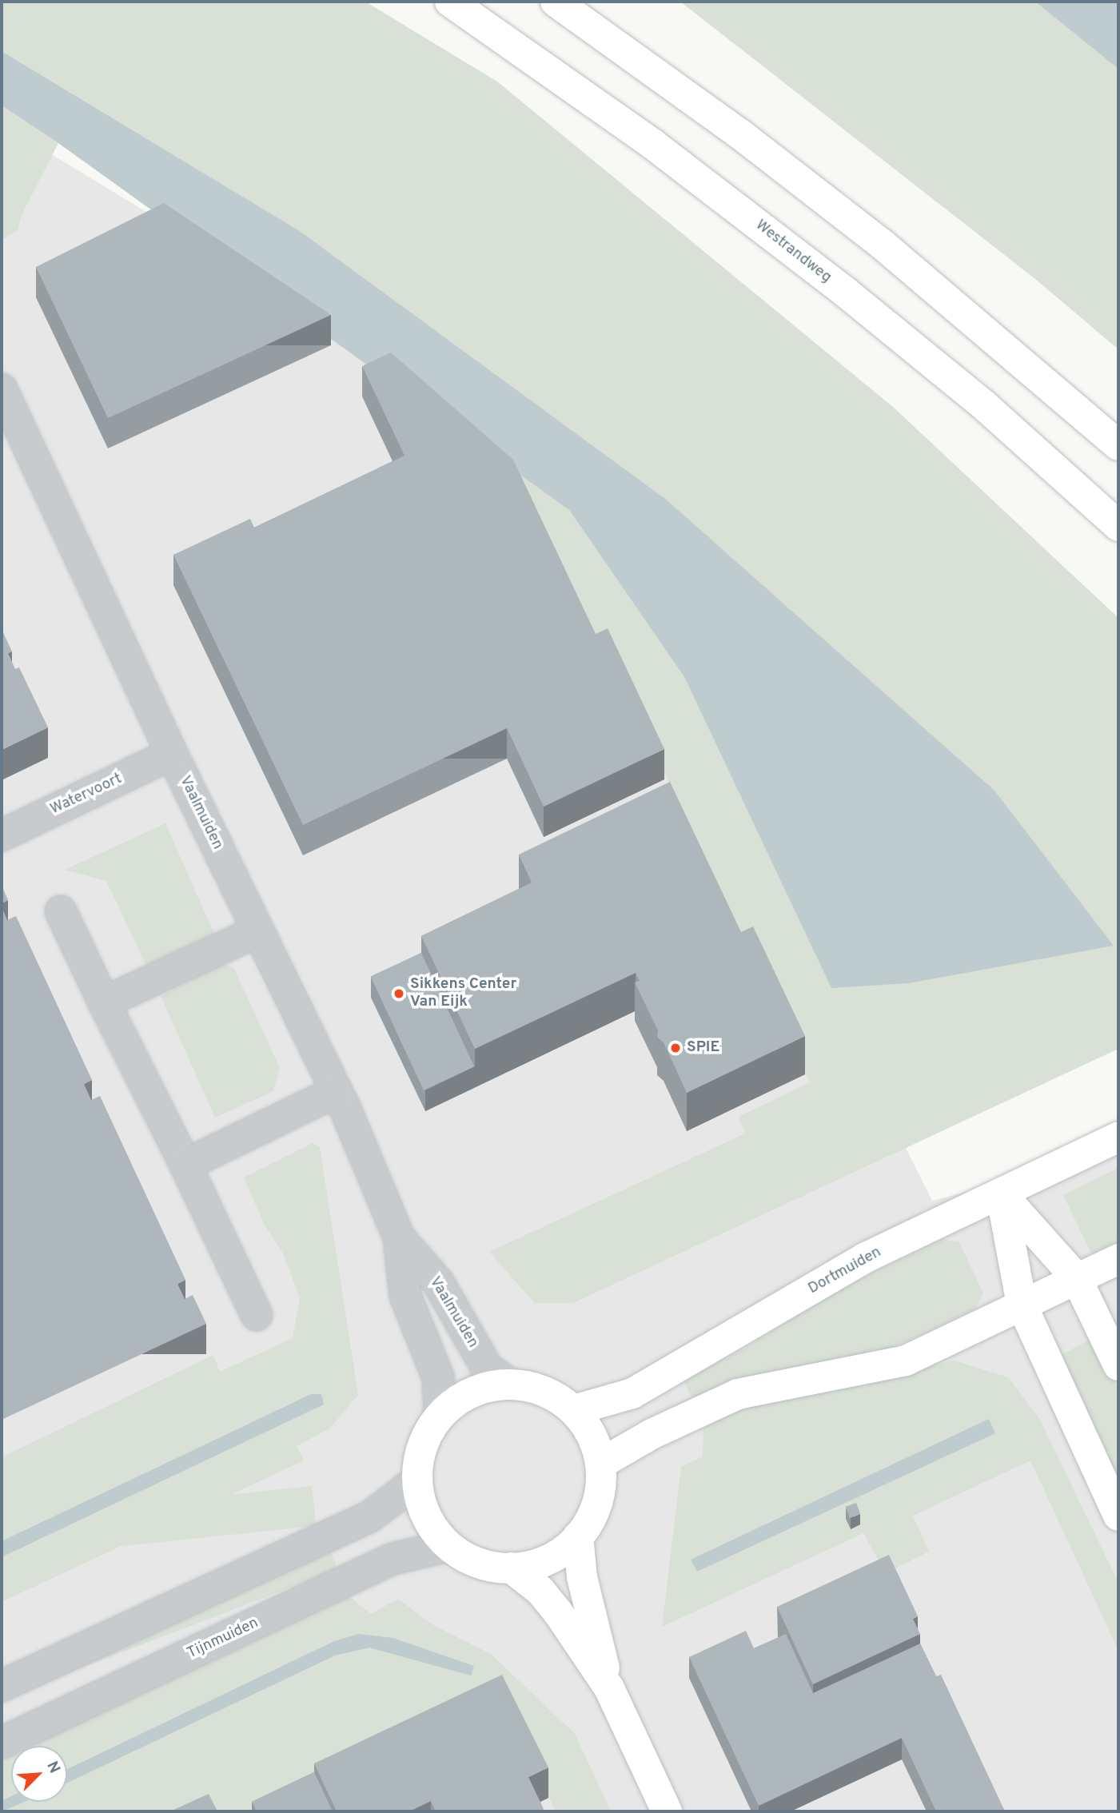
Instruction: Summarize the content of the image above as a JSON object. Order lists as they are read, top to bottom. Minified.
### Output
{"streets":{"main road":["Westrandweg","Dortmuiden"],"street":["Watervoort","Vaalmuiden","Tijnmuiden"]},"crossings":[["Watervoort","Vaalmuiden"],["Vaalmuiden","Dortmuiden"],["Vaalmuiden","Tijnmuiden"],["Dortmuiden","Tijnmuiden"]],"places":["Sikkens Center Van Eijk","SPIE"],"north":"top right"}
